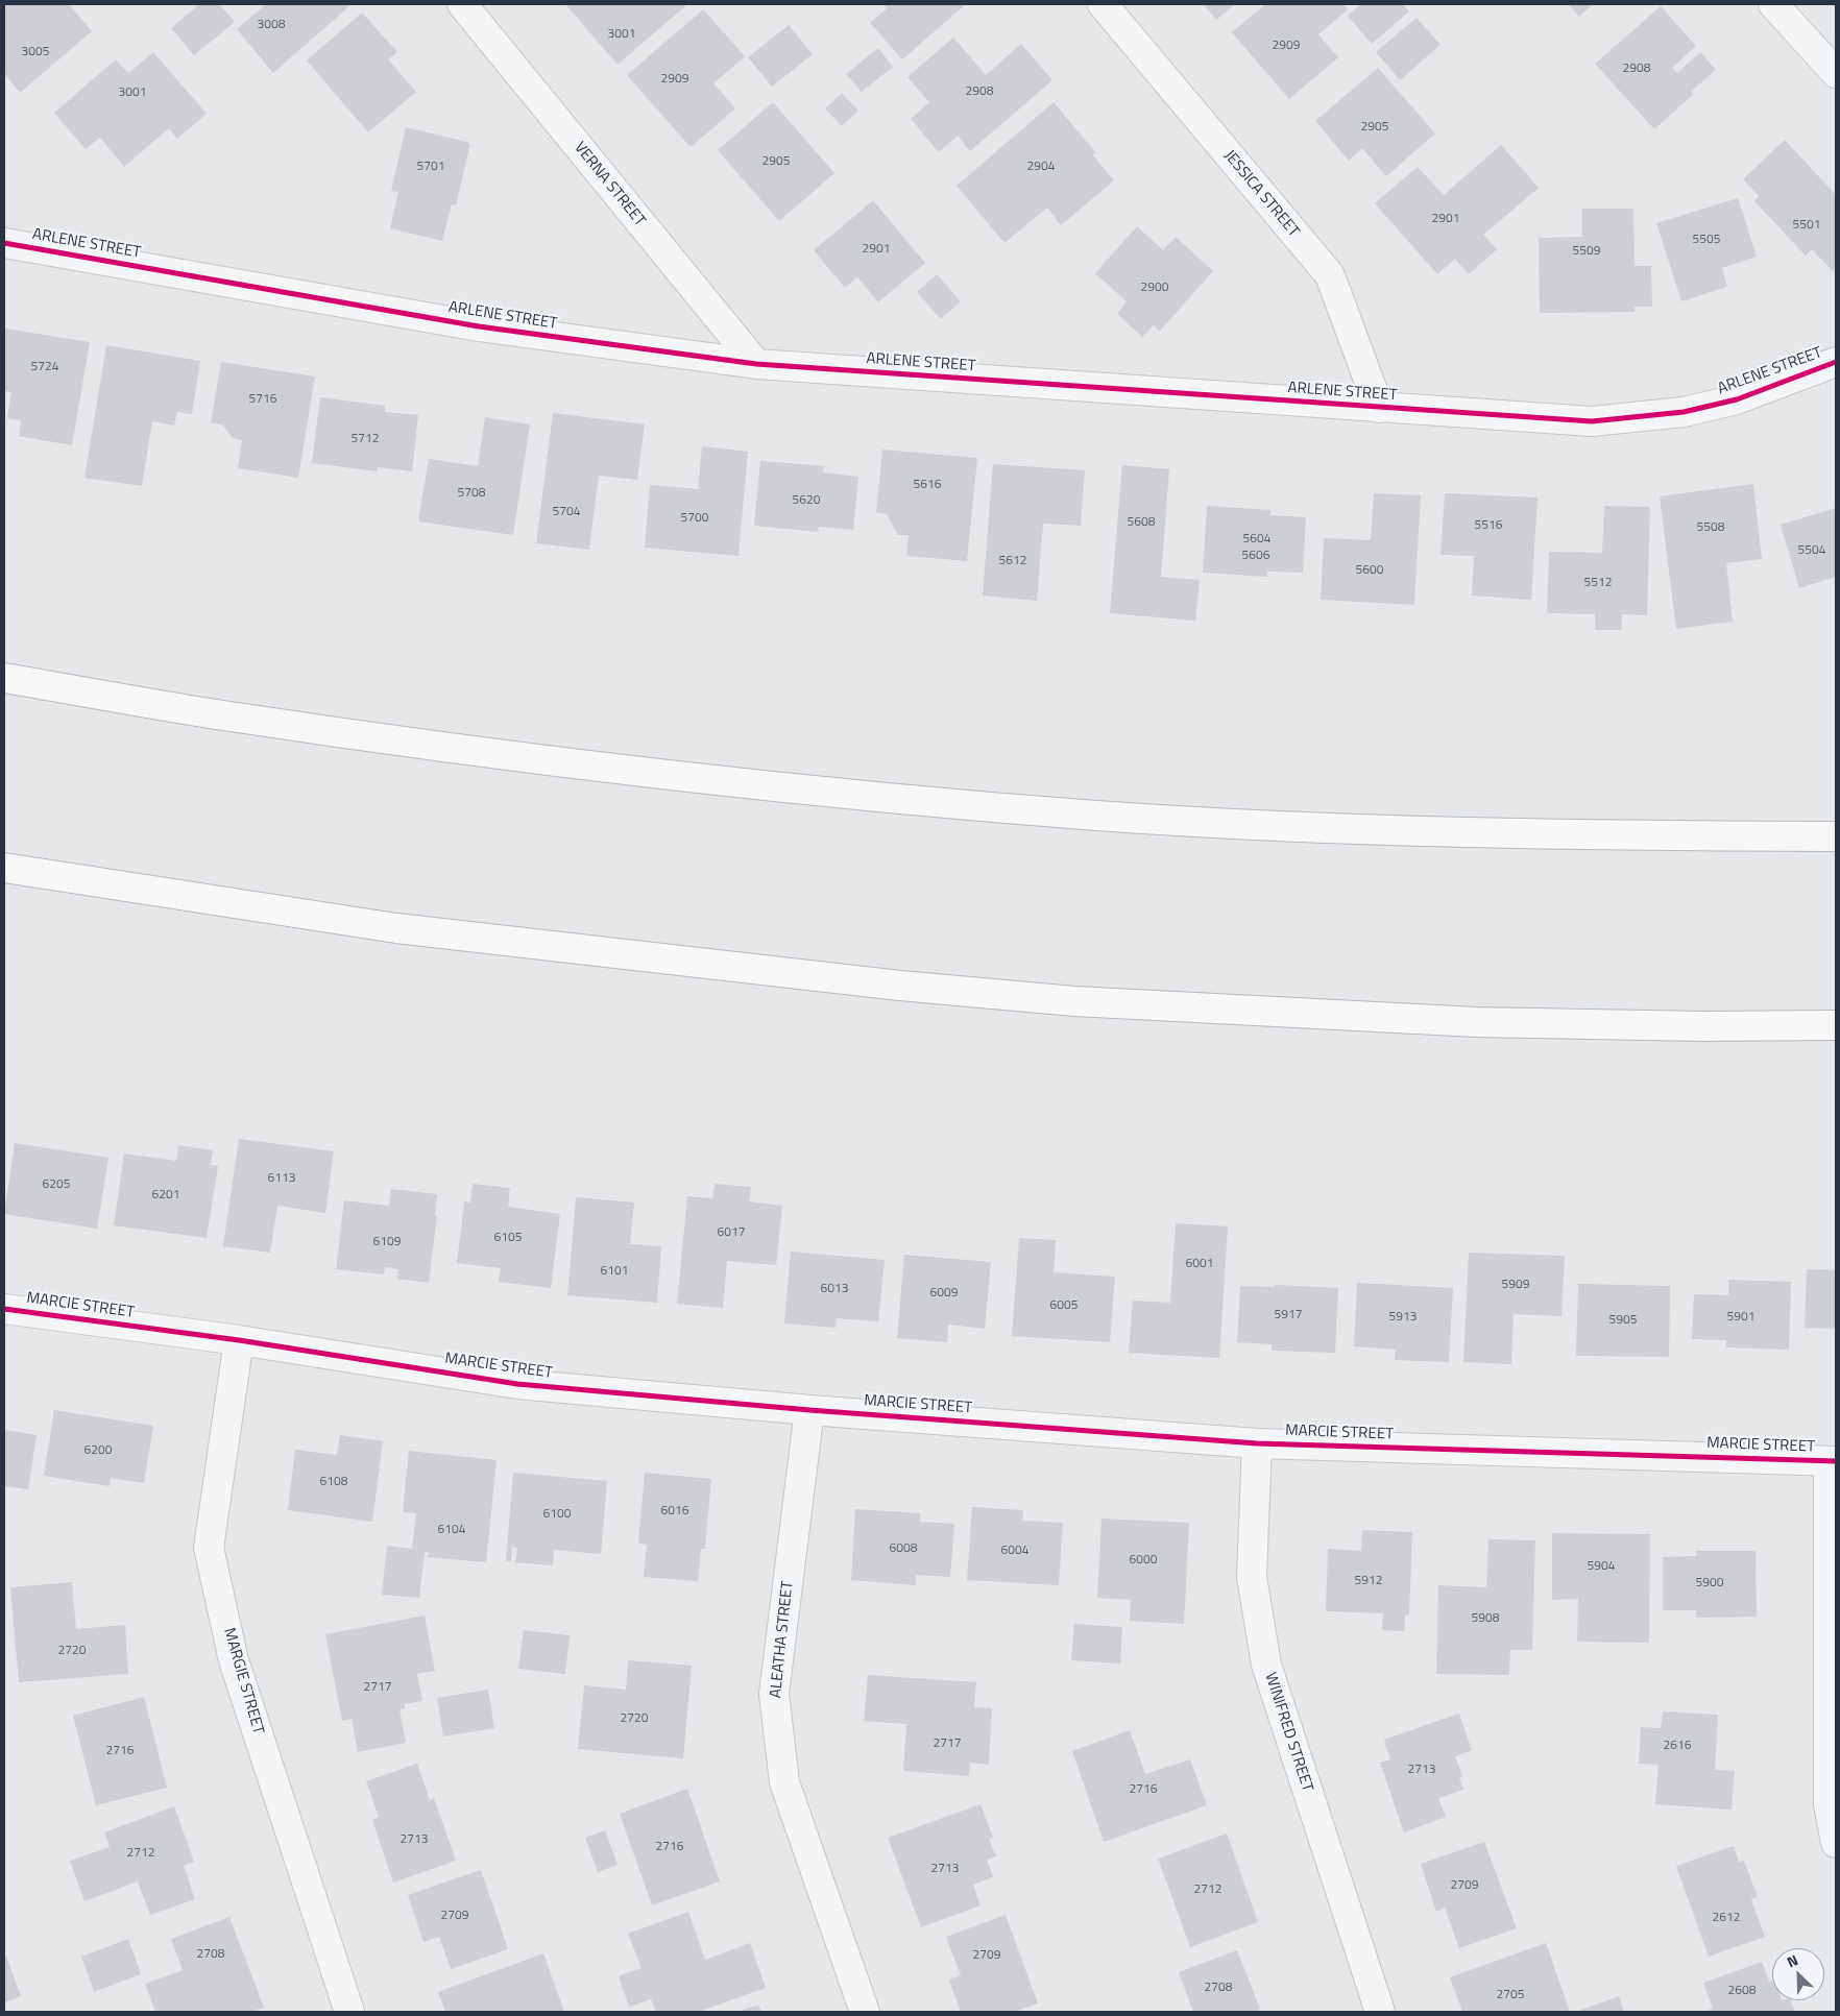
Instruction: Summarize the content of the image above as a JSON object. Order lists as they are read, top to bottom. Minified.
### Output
{"streets":{"street":["VERNA STREET","JESSICA STREET","ARLENE STREET","MARCIE STREET","ALEATHA STREET","MARGIE STREET","WINIFRED STREET"]},"crossings":[["VERNA STREET","ARLENE STREET"],["JESSICA STREET","ARLENE STREET"],["MARCIE STREET","ALEATHA STREET"],["MARCIE STREET","MARGIE STREET"],["MARCIE STREET","WINIFRED STREET"]],"house_numbers":["3008","3001","2909","3005","2908","2909","2908","3001","2905","2905","5701","2904","2901","5501","5505","2901","5509","2900","5724","5716","5712","5616","5708","5620","5704","5700","5608","5516","5508","5604","5504","5606","5612","5600","5512","6113","6205","6201","6017","6105","6109","6001","6101","5909","6013","6009","6005","5917","5913","5901","5905","6200","6108","6016","6100","6104","6008","6004","6000","5904","5912","5900","5908","2720","2717","2720","2717","2616","2716","2713","2716","2713","2716","2712","2713","2709","2712","2709","2612","2708","2709","2708","2608","2705"],"north":"top left"}
